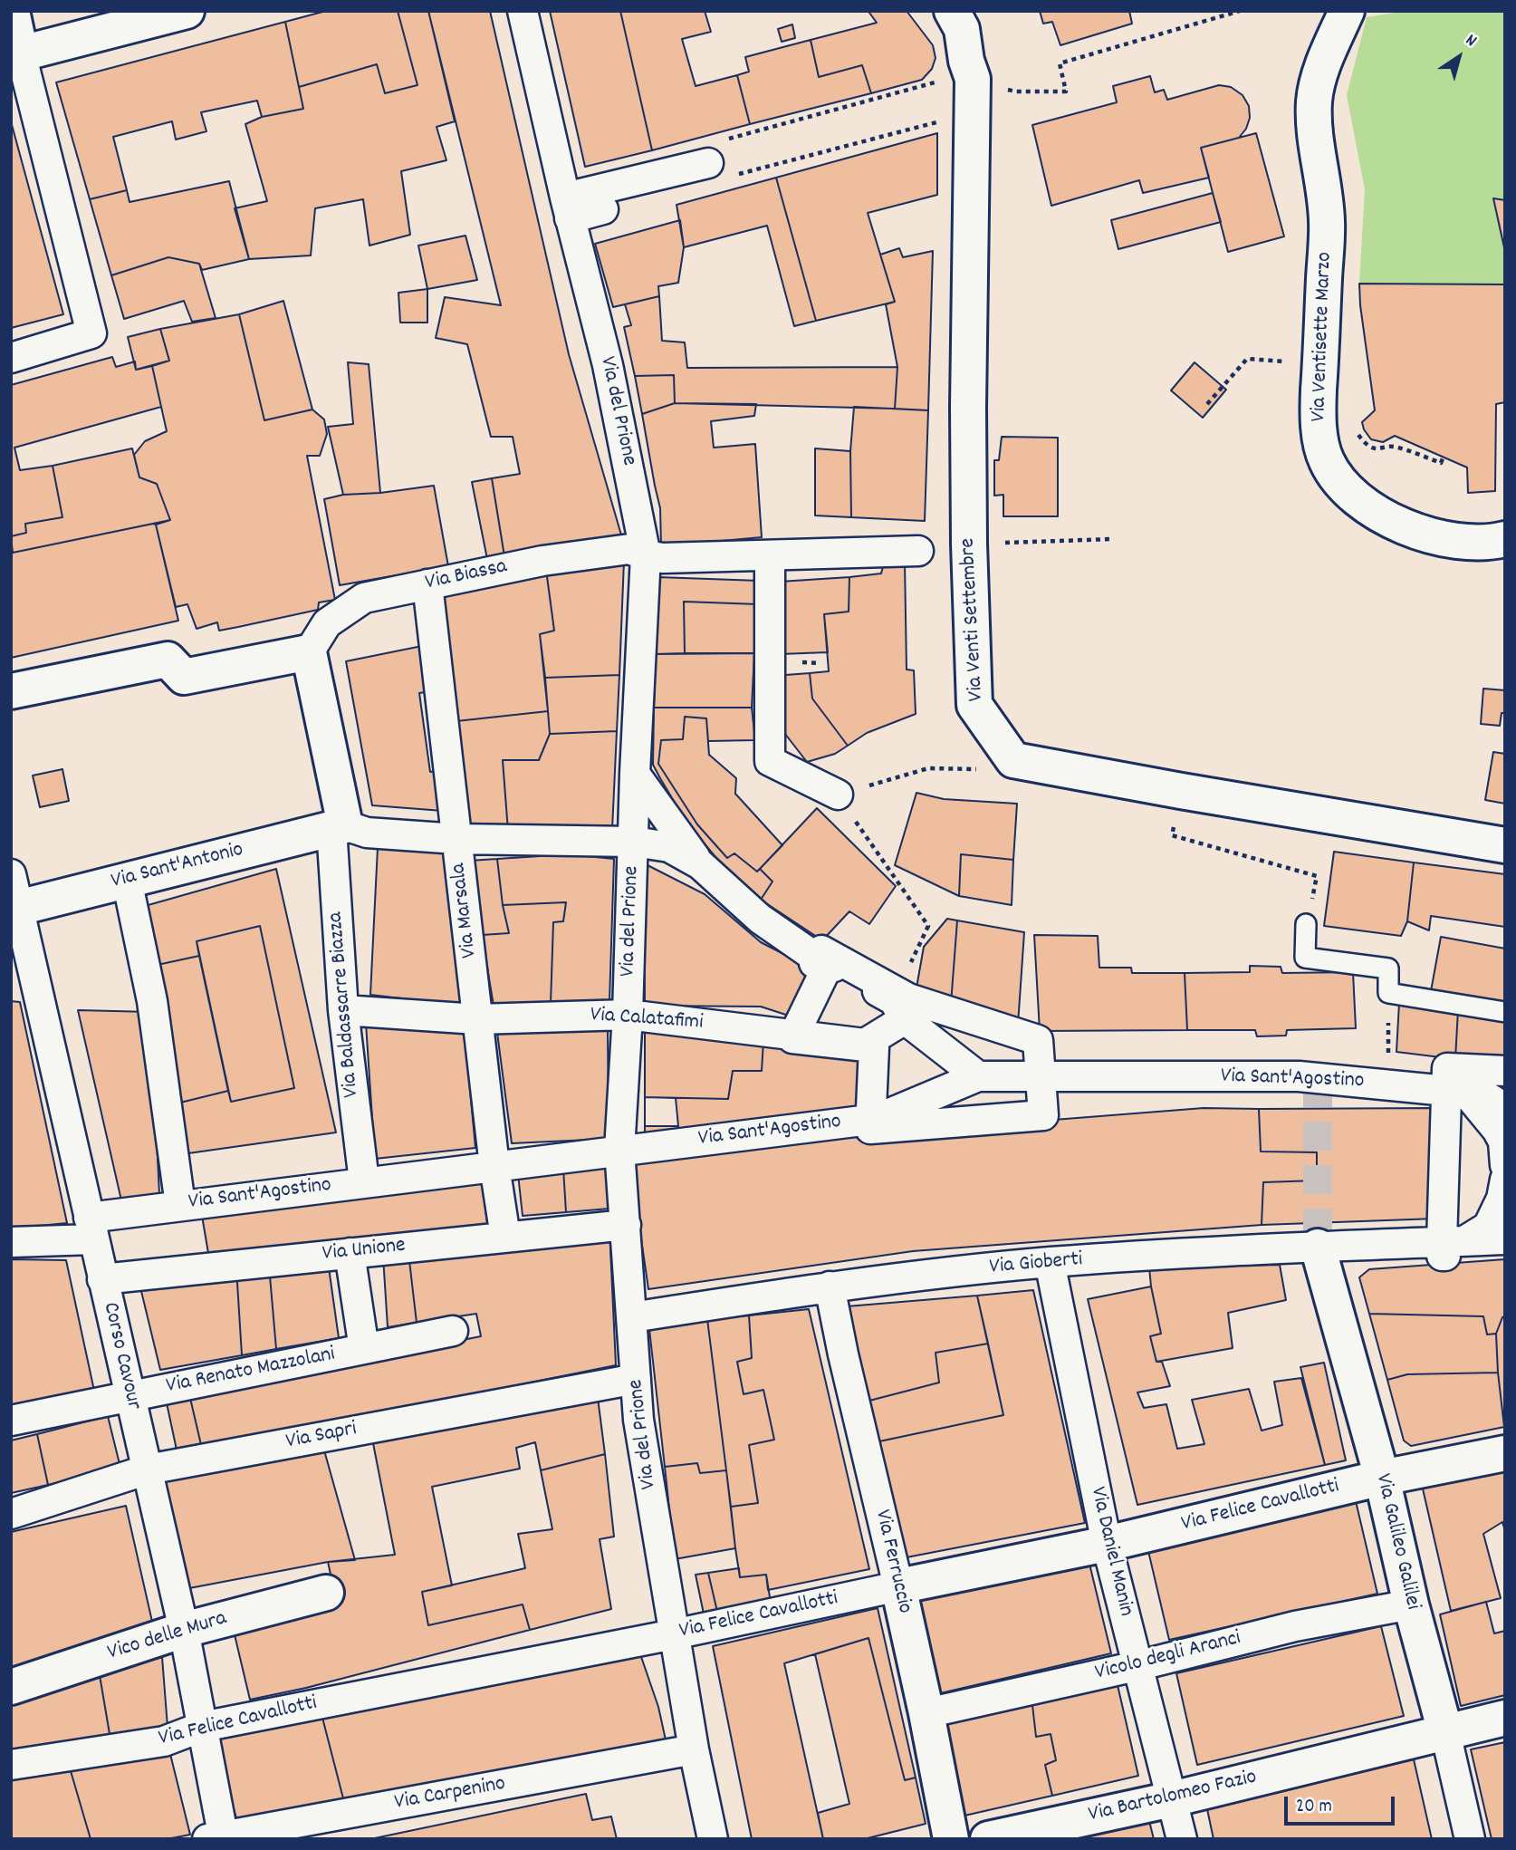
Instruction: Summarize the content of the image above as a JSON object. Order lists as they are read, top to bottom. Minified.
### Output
{"streets":{"street":["Via Ventisette Marzo","Via del Prione","Via Biassa","Via Venti Settembre","Via Sant'Antonio","Via Marsala","Via Baldassarre Biazza","Via Calatafimi","Via Sant'Agostino","Via Unione","Via Gioberti","Corso Cavour","Via Renato Mazzolani","Via Sapri","Via Felice Cavallotti","Via Galileo Galilei","Via Daniel Manin","Via Ferruccio","Vico delle Mura","Vicolo degli Aranci","Via Carpenino","Via Bartolomeo Fazio"]},"crossings":[["Via del Prione","Via Biassa"],["Via del Prione","Via Calatafimi"],["Via del Prione","Via Sant'Agostino"],["Via del Prione","Via Unione"],["Via del Prione","Via Gioberti"],["Via del Prione","Via Sapri"],["Via del Prione","Via Felice Cavallotti"],["Via del Prione","Via Carpenino"],["Via Biassa","Via Marsala"],["Via Sant'Antonio","Via Baldassarre Biazza"],["Via Sant'Antonio","Corso Cavour"],["Via Marsala","Via Calatafimi"],["Via Marsala","Via Sant'Agostino"],["Via Marsala","Via Unione"],["Via Baldassarre Biazza","Via Calatafimi"],["Via Baldassarre Biazza","Via Sant'Agostino"],["Via Sant'Agostino","Corso Cavour"],["Via Unione","Corso Cavour"],["Via Gioberti","Via Galileo Galilei"],["Via Gioberti","Via Daniel Manin"],["Via Gioberti","Via Ferruccio"],["Corso Cavour","Via Renato Mazzolani"],["Corso Cavour","Via Sapri"],["Corso Cavour","Via Felice Cavallotti"],["Corso Cavour","Vico delle Mura"],["Corso Cavour","Via Carpenino"],["Via Felice Cavallotti","Via Galileo Galilei"],["Via Felice Cavallotti","Via Daniel Manin"],["Via Felice Cavallotti","Via Ferruccio"],["Via Galileo Galilei","Vicolo degli Aranci"],["Via Galileo Galilei","Via Bartolomeo Fazio"],["Via Daniel Manin","Vicolo degli Aranci"],["Via Daniel Manin","Via Bartolomeo Fazio"],["Via Ferruccio","Vicolo degli Aranci"]],"scale_bar":"20 m","north":"top right"}
